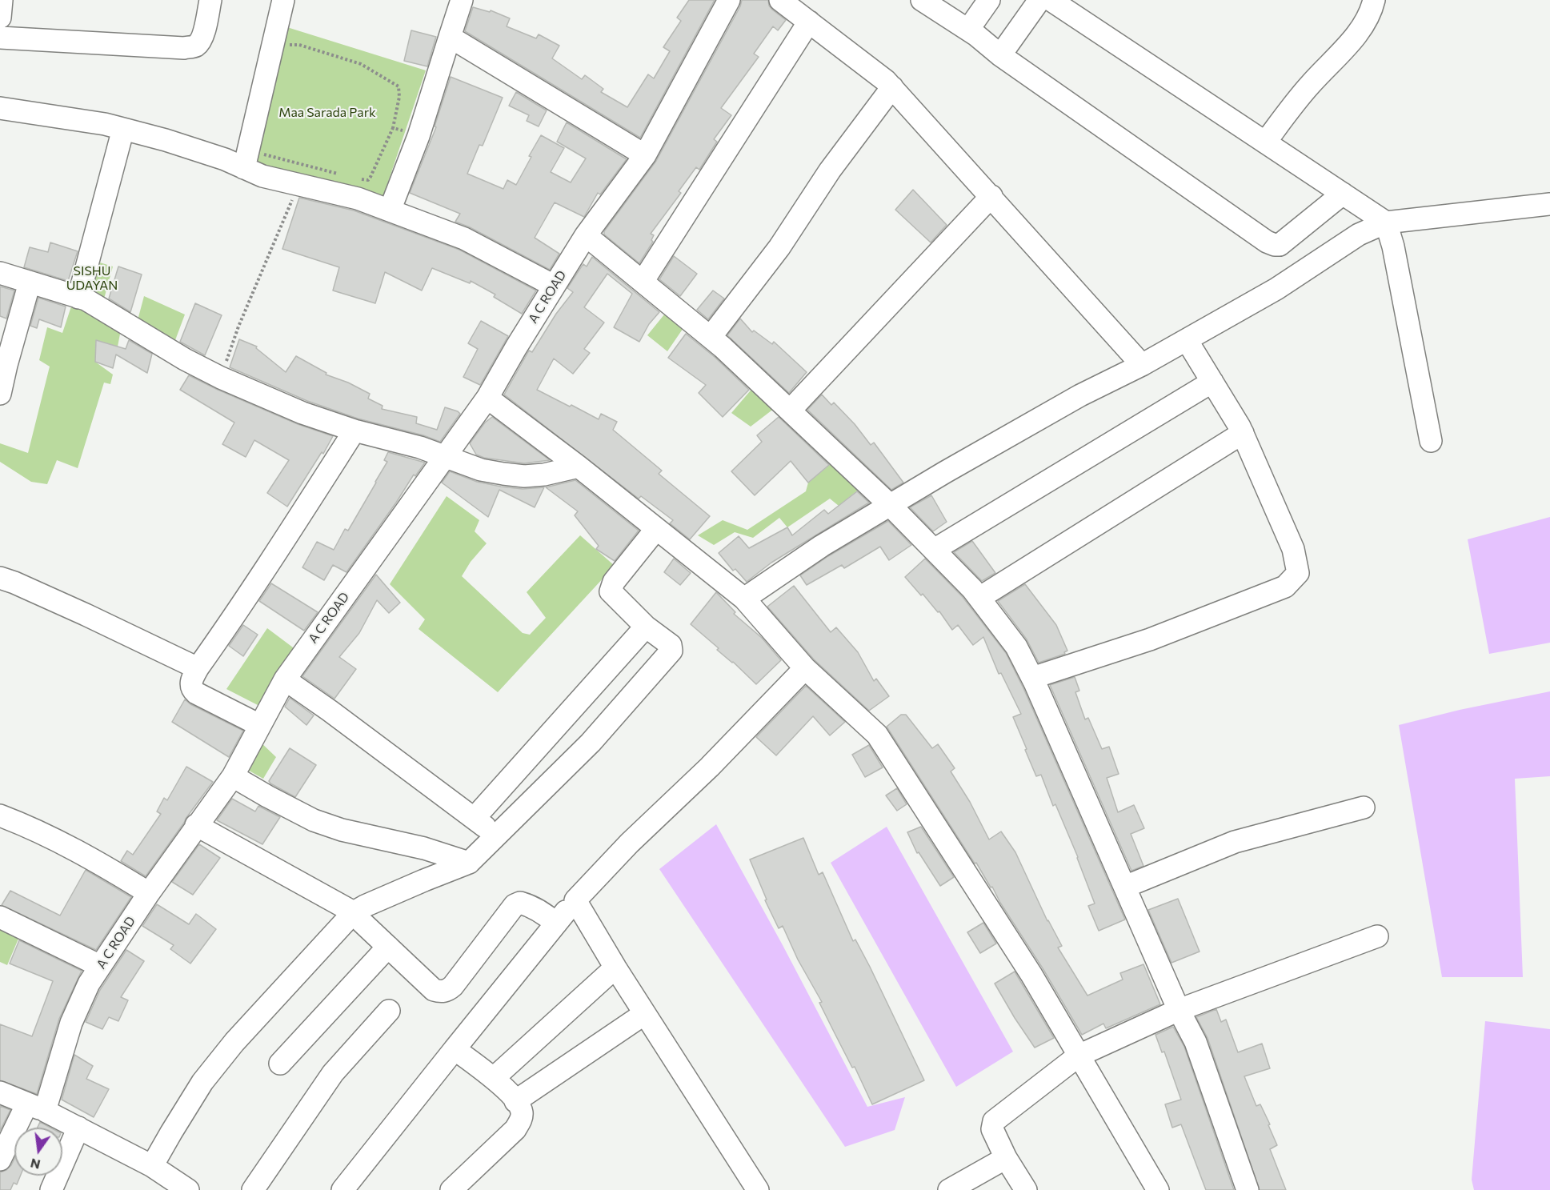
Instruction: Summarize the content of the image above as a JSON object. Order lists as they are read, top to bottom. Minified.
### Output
{"streets":{"street":["A C ROAD"]},"parks":["Maa Sarada Park","SISHU UDAYAN"],"north":"bottom"}
